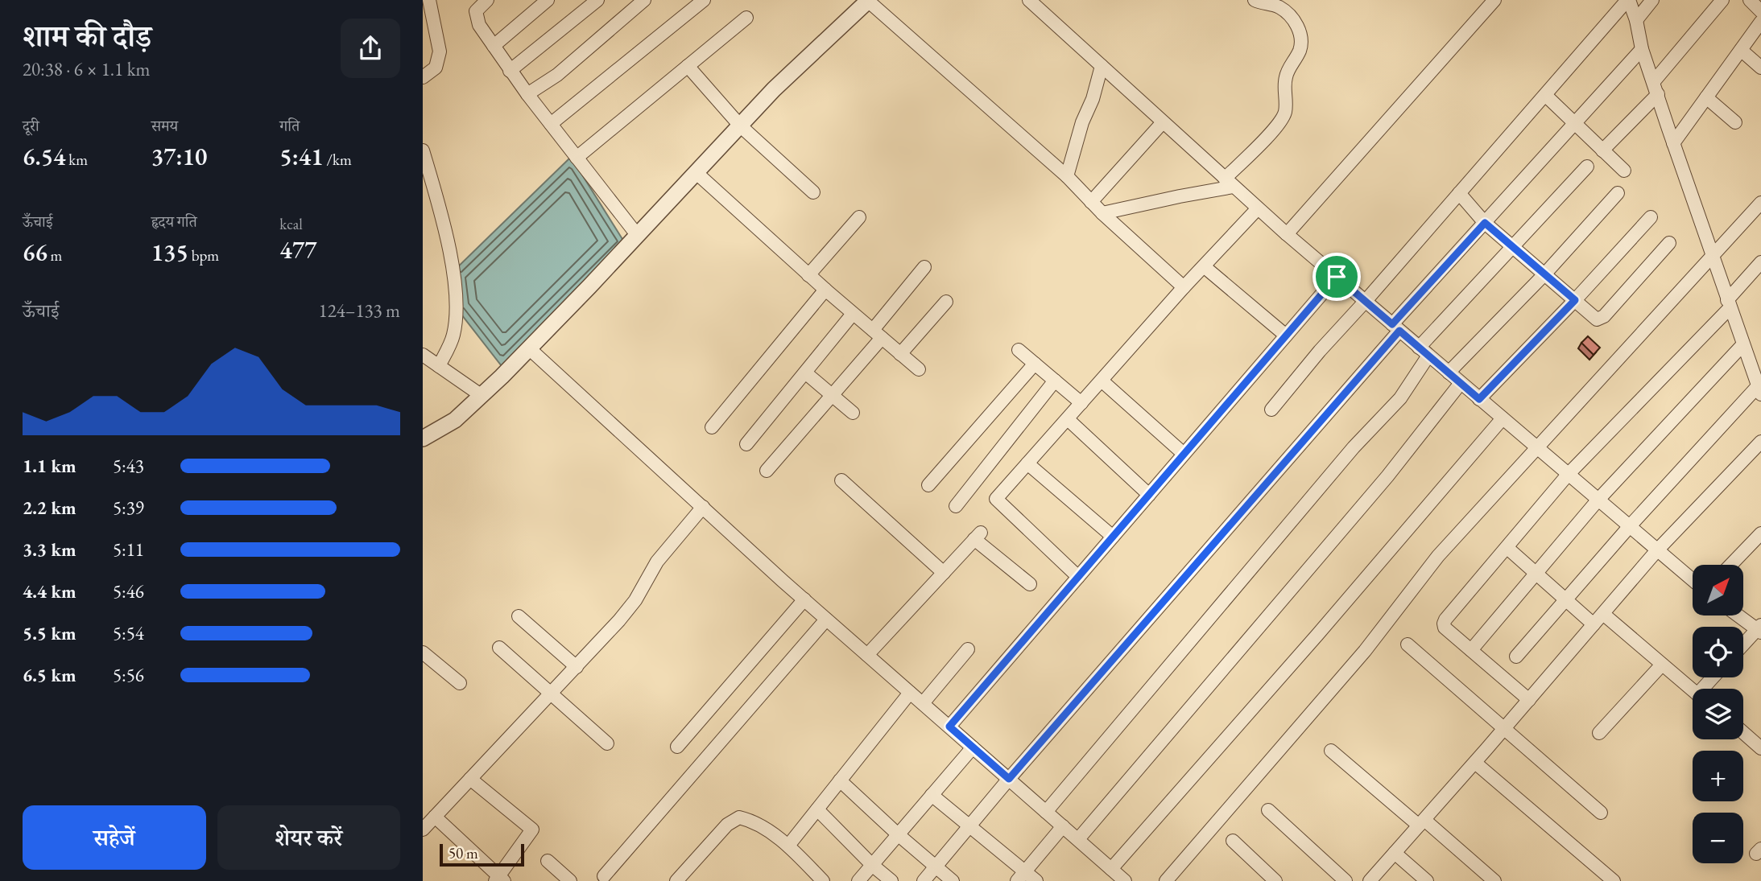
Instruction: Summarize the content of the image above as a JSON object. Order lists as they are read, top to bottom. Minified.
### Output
{"scale_bar":"50 m","north":"top right","page":{"heading":["शाम की दौड़","20:38 · 6 × 1.1 km"],"stats":[["दूरी","6.54 km"],["समय","37:10"],["गति","5:41 /km"],["ऊँचाई","66 m"],["हृदय गति","135 bpm"],["kcal","477"]],"chart":["ऊँचाई","124–133 m"],"list":[{"name":"1.1 km","note":"5:43"},{"name":"2.2 km","note":"5:39"},{"name":"3.3 km","note":"5:11"},{"name":"4.4 km","note":"5:46"},{"name":"5.5 km","note":"5:54"},{"name":"6.5 km","note":"5:56"}],"map_buttons":["+","−"],"buttons":["सहेजें","शेयर करें"],"scale":"50 m"}}
